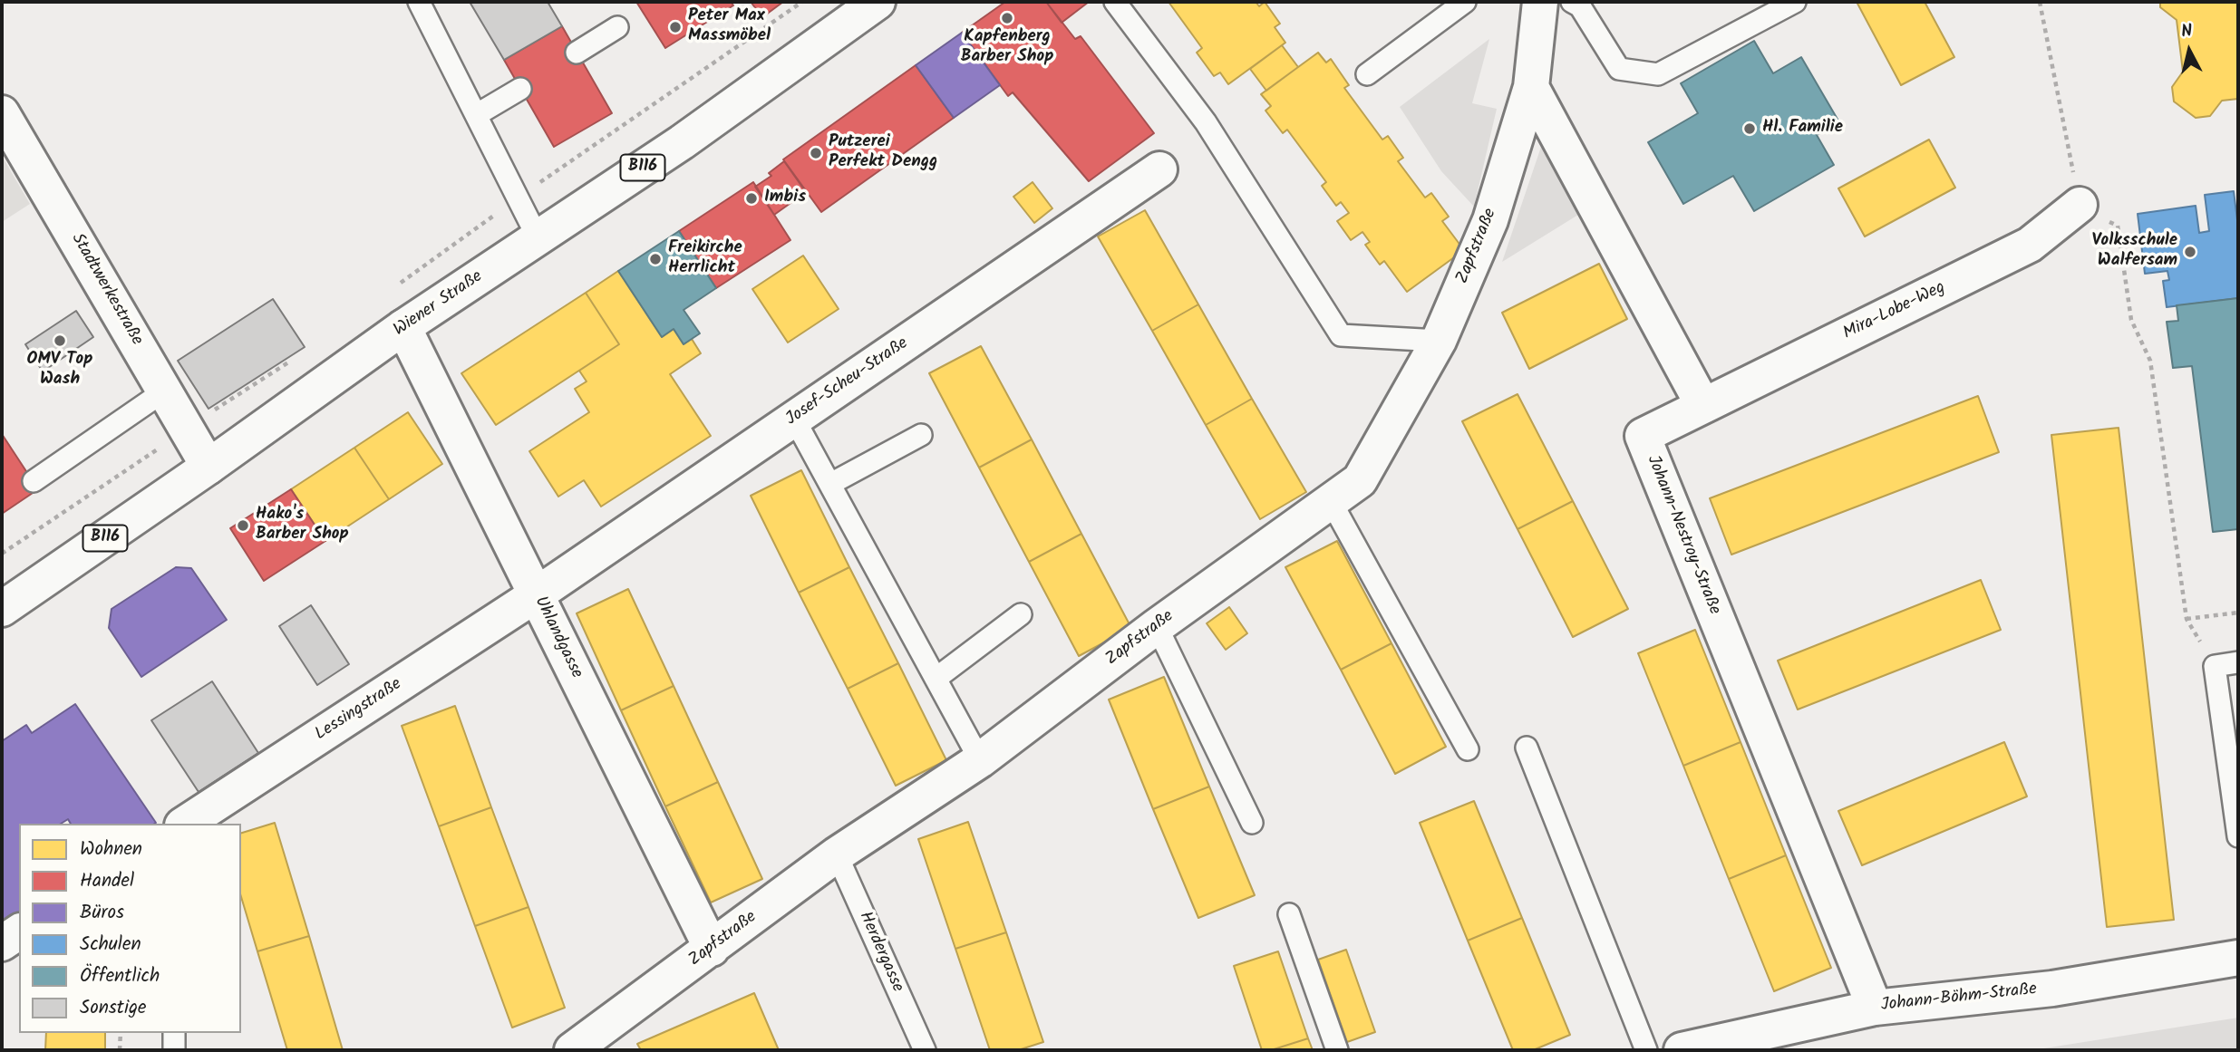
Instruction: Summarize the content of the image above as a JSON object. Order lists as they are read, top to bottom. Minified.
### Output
{"streets":{"street":["B116","Zapfstraße","Stadtwerkestraße","Wiener Straße","Mira-Lobe-Weg","Josef-Scheu-Straße","Johann-Nestroy-Straße","Uhlandgasse","Lessingstraße","Johann-Böhm-Straße"],"lane":["Herdergasse"]},"crossings":[["Zapfstraße","Uhlandgasse"],["Zapfstraße","Herdergasse"],["Stadtwerkestraße","Wiener Straße"],["Wiener Straße","Uhlandgasse"],["Mira-Lobe-Weg","Johann-Nestroy-Straße"],["Josef-Scheu-Straße","Uhlandgasse"],["Josef-Scheu-Straße","Lessingstraße"],["Johann-Nestroy-Straße","Johann-Böhm-Straße"],["Uhlandgasse","Lessingstraße"]],"places":["Kapfenberg Barber Shop","Peter Max Massmöbel","Hl. Familie","Putzerei Perfekt Dengg","Imbis","Volksschule Walfersam","Freikirche Herrlicht","OMV Top Wash","Hako's Barber Shop"],"legend":["Wohnen","Handel","Büros","Schulen","Öffentlich","Sonstige"],"north":"top"}
